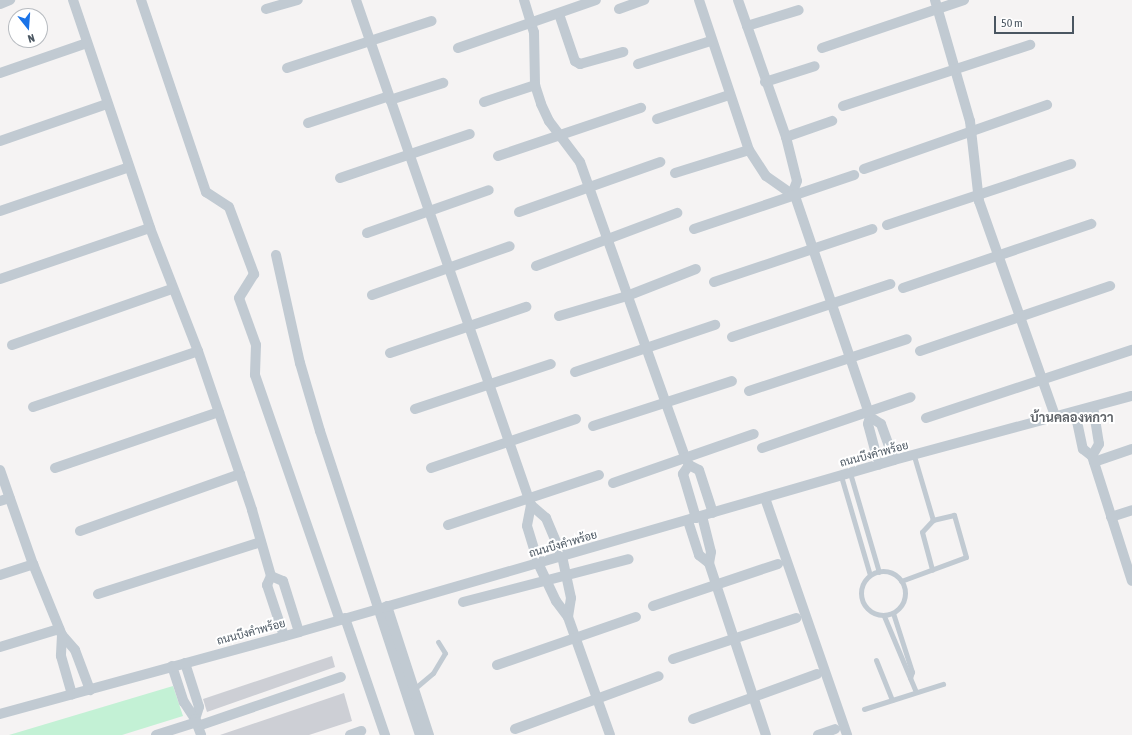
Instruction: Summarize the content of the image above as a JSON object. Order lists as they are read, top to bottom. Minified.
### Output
{"streets":{"street":["ถนนบึงคำพร้อย"]},"districts":["บ้านคลองหกวา"],"scale_bar":"50 m","north":"bottom"}
